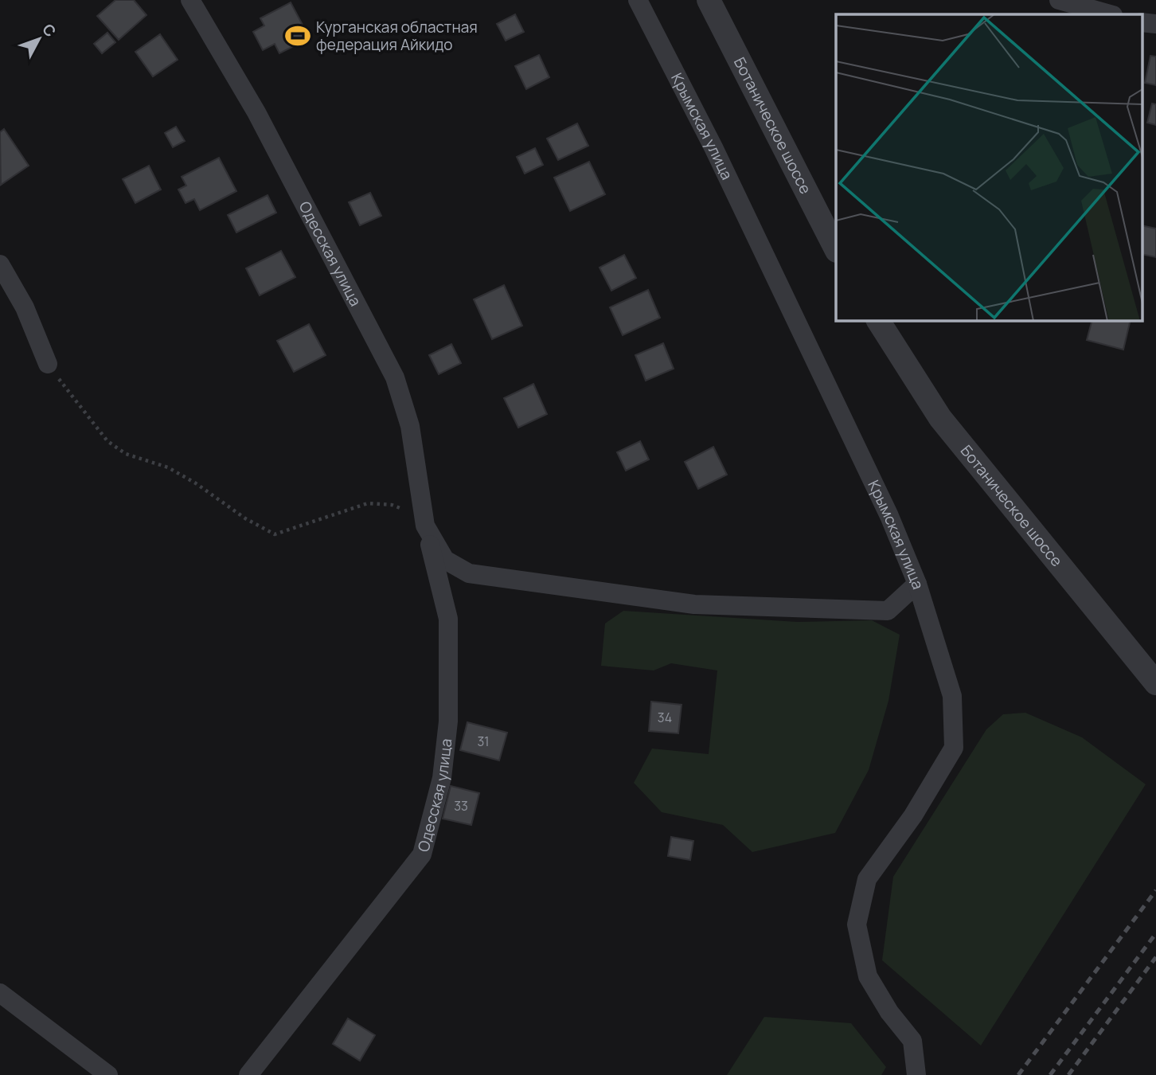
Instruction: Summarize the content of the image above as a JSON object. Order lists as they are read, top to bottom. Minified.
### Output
{"streets":{"street":["Ботаническое шоссе","Крымская улица","Одесская улица"]},"crossings":[["Крымская улица","Одесская улица"]],"places":{"sports":["Курганская областная федерация Айкидо"]},"house_numbers":["34","31","33"],"north":"top right"}
